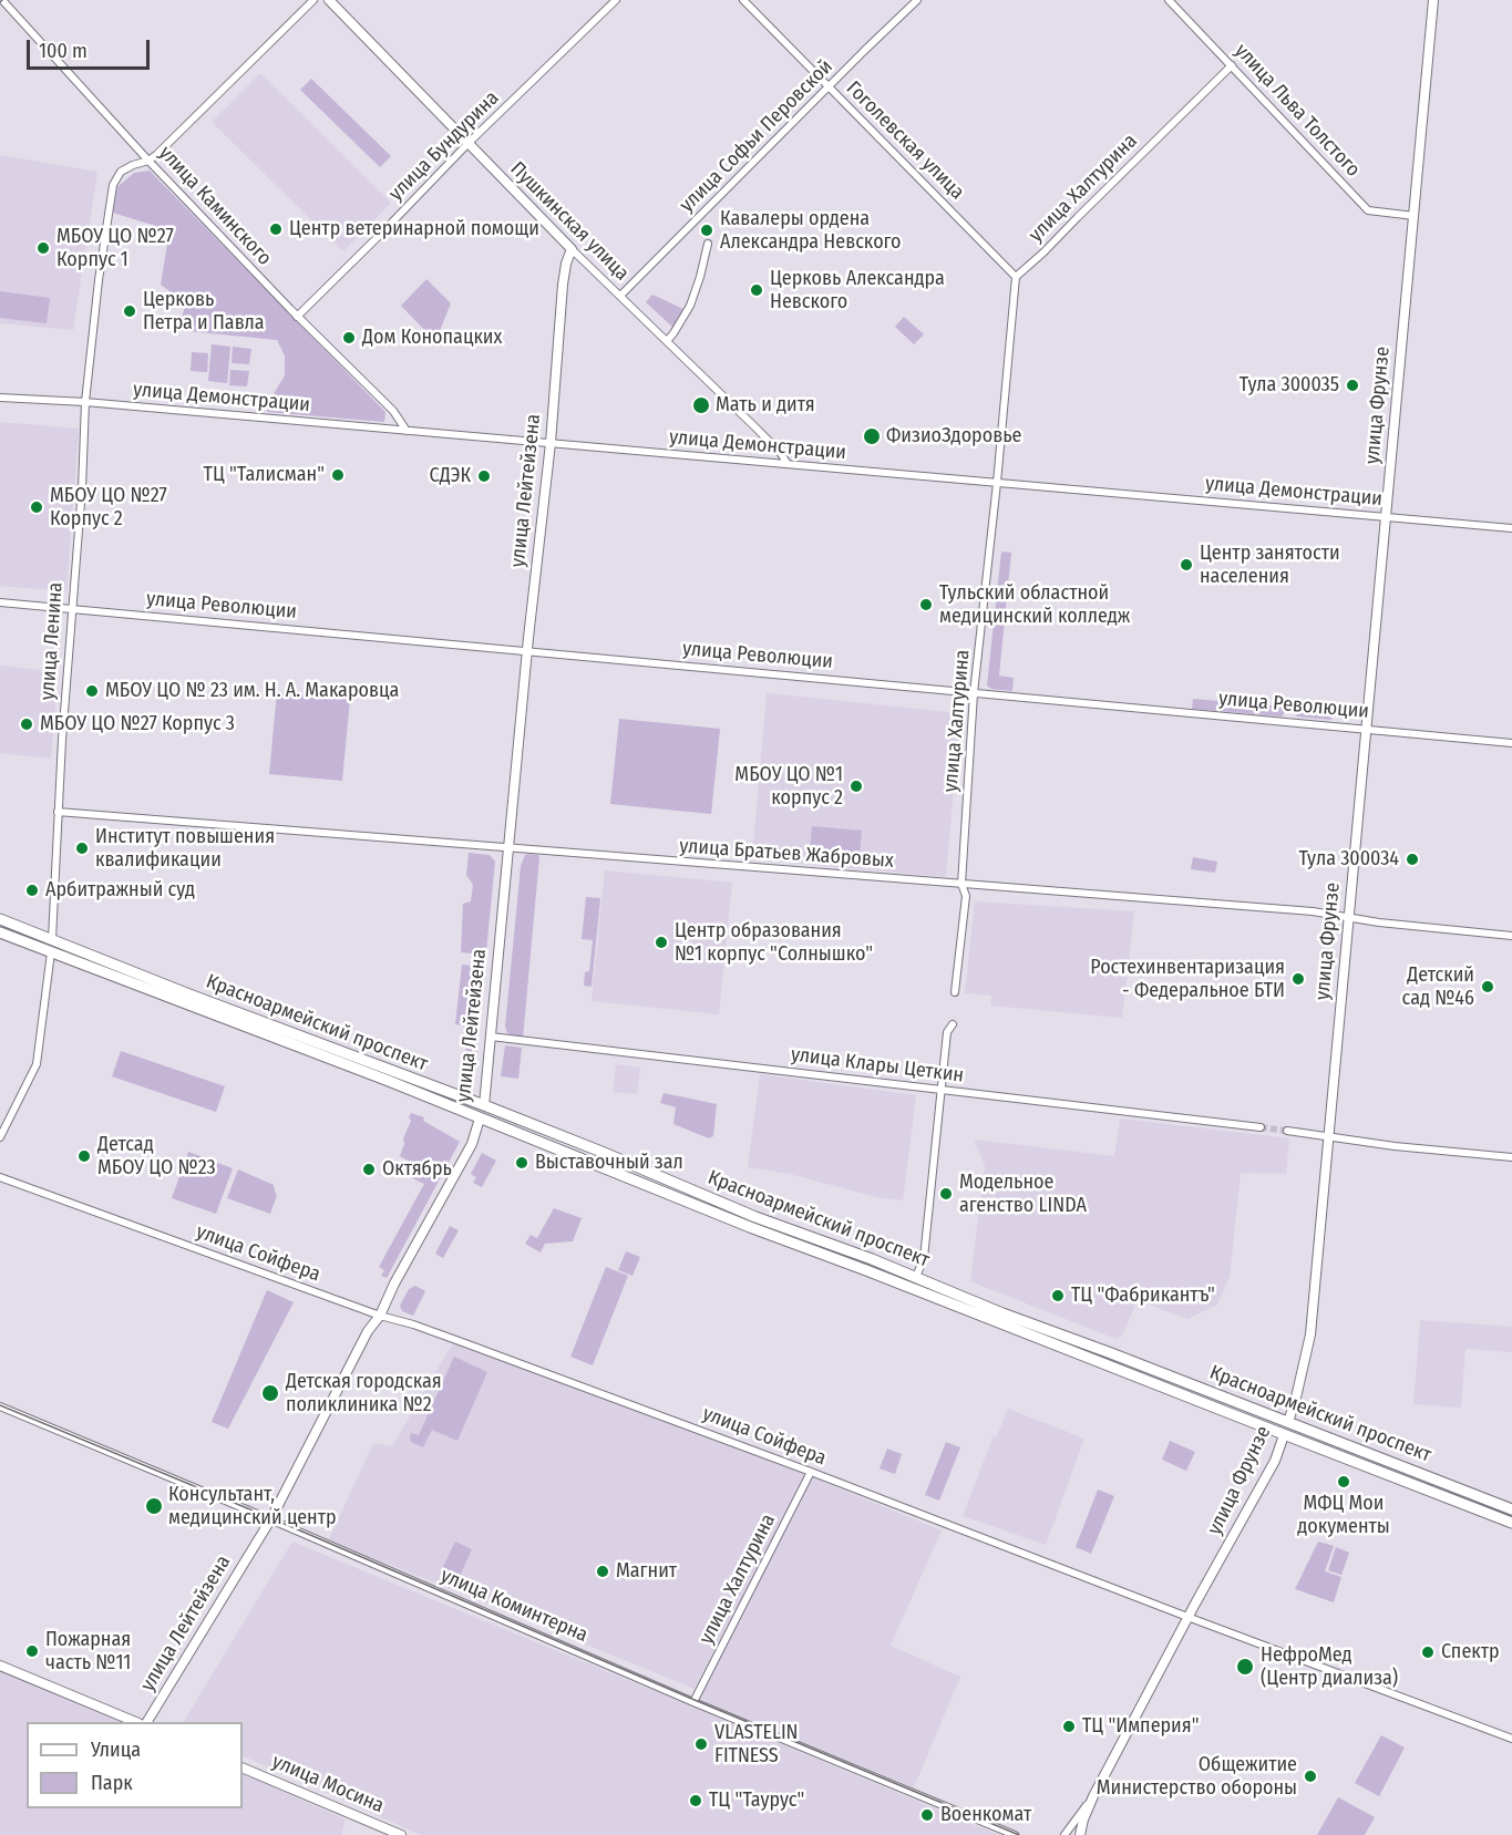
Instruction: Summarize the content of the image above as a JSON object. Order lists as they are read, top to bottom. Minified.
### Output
{"streets":{"main road":["улица Фрунзе","улица Лейтейзена","улица Ленина","Красноармейский проспект","улица Мосина"],"street":["улица Льва Толстого","улица Софьи Перовской","Гоголевская улица","улица Бундурина","улица Халтурина","улица Каминского","Пушкинская улица","улица Демонстрации","улица Революции","улица Братьев Жабровых","улица Клары Цеткин","улица Сойфера","улица Коминтерна"]},"crossings":[["улица Льва Толстого","улица Халтурина"],["улица Льва Толстого","улица Фрунзе"],["улица Софьи Перовской","Гоголевская улица"],["улица Софьи Перовской","Пушкинская улица"],["Гоголевская улица","улица Халтурина"],["улица Бундурина","улица Каминского"],["улица Бундурина","Пушкинская улица"],["улица Халтурина","улица Демонстрации"],["улица Халтурина","улица Революции"],["улица Халтурина","улица Братьев Жабровых"],["улица Халтурина","улица Сойфера"],["улица Халтурина","улица Коминтерна"],["улица Каминского","улица Демонстрации"],["улица Каминского","улица Ленина"],["Пушкинская улица","улица Демонстрации"],["Пушкинская улица","улица Лейтейзена"],["улица Демонстрации","улица Фрунзе"],["улица Демонстрации","улица Лейтейзена"],["улица Демонстрации","улица Ленина"],["улица Фрунзе","улица Революции"],["улица Фрунзе","улица Братьев Жабровых"],["улица Фрунзе","Красноармейский проспект"],["улица Фрунзе","улица Сойфера"],["улица Лейтейзена","улица Революции"],["улица Лейтейзена","улица Братьев Жабровых"],["улица Лейтейзена","Красноармейский проспект"],["улица Лейтейзена","улица Клары Цеткин"],["улица Лейтейзена","улица Сойфера"],["улица Лейтейзена","улица Коминтерна"],["улица Революции","улица Ленина"],["улица Ленина","улица Братьев Жабровых"],["улица Ленина","Красноармейский проспект"]],"places":["Центр ветеринарной помощи","Кавалеры ордена Александра Невского","МБОУ ЦО №27 Корпус 1","Церковь Александра Невского","Церковь Петра и Павла","Дом Конопацких","Тула 300035","Мать и дитя","ФизиоЗдоровье","ТЦ \"Талисман\"","СДЭК","МБОУ ЦО №27 Корпус 2","Центр занятости населения","Тульский областной медицинский колледж","МБОУ ЦО № 23 им. Н. А. Макаровца","МБОУ ЦО №27 Корпус 3","МБОУ ЦО №1 корпус 2","Институт повышения квалификации","Тула 300034","Арбитражный суд","Центр образования №1 корпус \"Солнышко\"","Ростехинвентаризация - Федеральное БТИ","Детский сад №46","Детсад МБОУ ЦО №23","Выставочный зал","Октябрь","Модельное агенство LINDA","ТЦ \"Фабрикантъ\"","Детская городская поликлиника №2","МФЦ Мои документы","Консультант, медицинский центр","Магнит","Пожарная часть №11","Спектр","НефроМед (Центр диализа)","ТЦ \"Империя\"","VLASTELIN FITNESS","Общежитие Министерство обороны","ТЦ \"Таурус\"","Военкомат"],"legend":["Улица","Парк"],"scale_bar":"100 m"}
